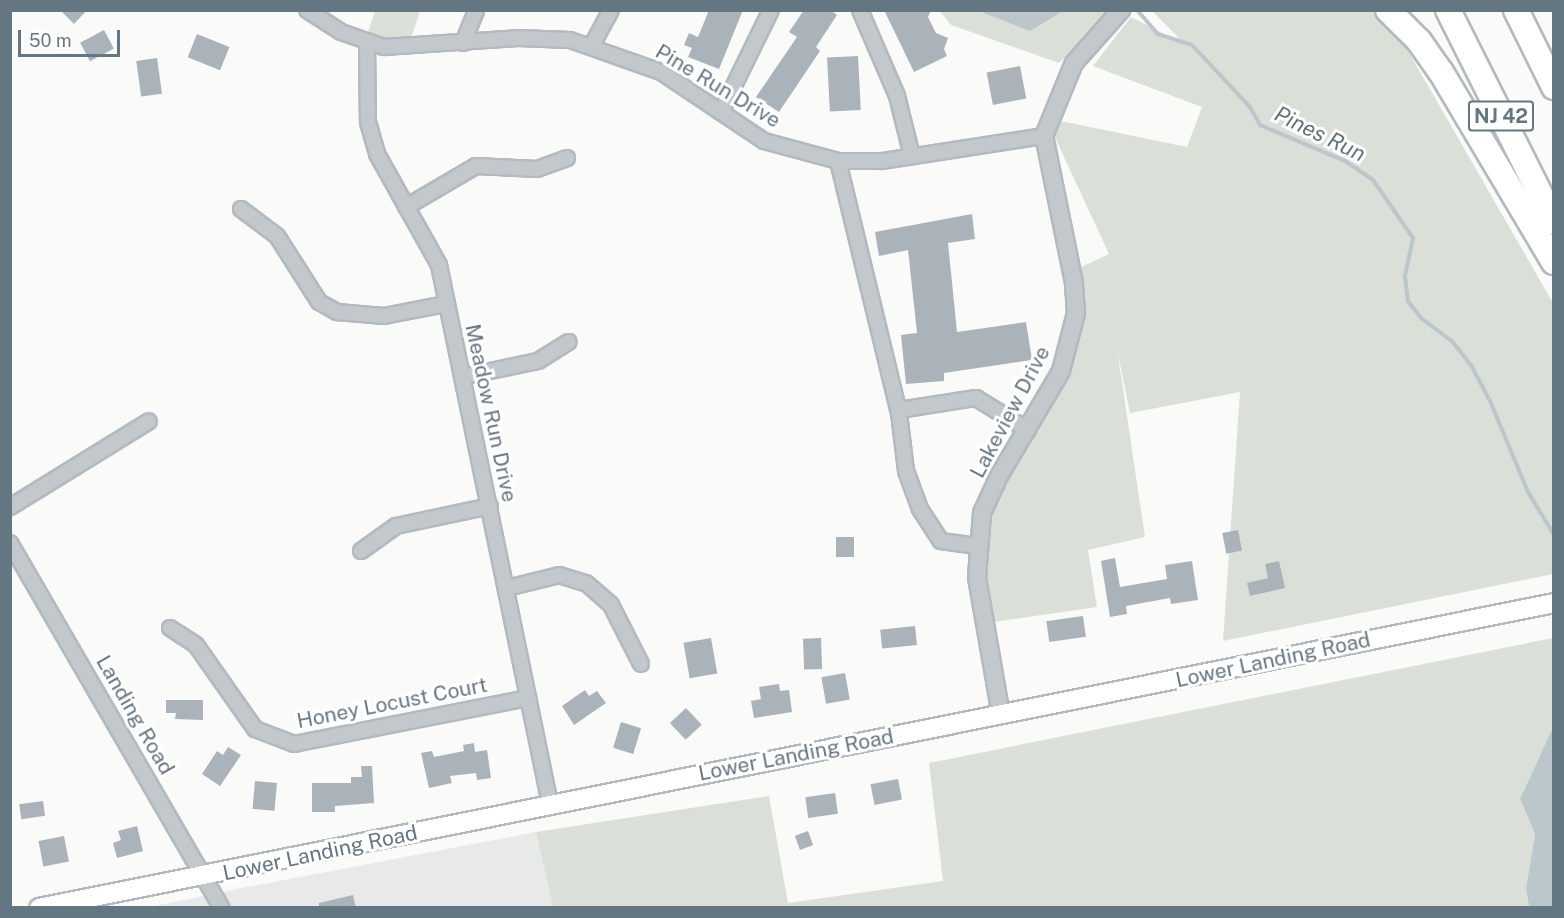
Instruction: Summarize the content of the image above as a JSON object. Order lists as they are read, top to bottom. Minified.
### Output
{"streets":{"highway":["NJ 42"],"main road":["Lower Landing Road"],"street":["Pine Run Drive","Lakeview Drive","Meadow Run Drive","Honey Locust Court","Landing Road"]},"crossings":[["Pine Run Drive","Lakeview Drive"],["Pine Run Drive","Meadow Run Drive"],["Lakeview Drive","Lower Landing Road"],["Meadow Run Drive","Lower Landing Road"],["Meadow Run Drive","Honey Locust Court"],["Lower Landing Road","Landing Road"]],"water":["Pines Run"],"scale_bar":"50 m"}
